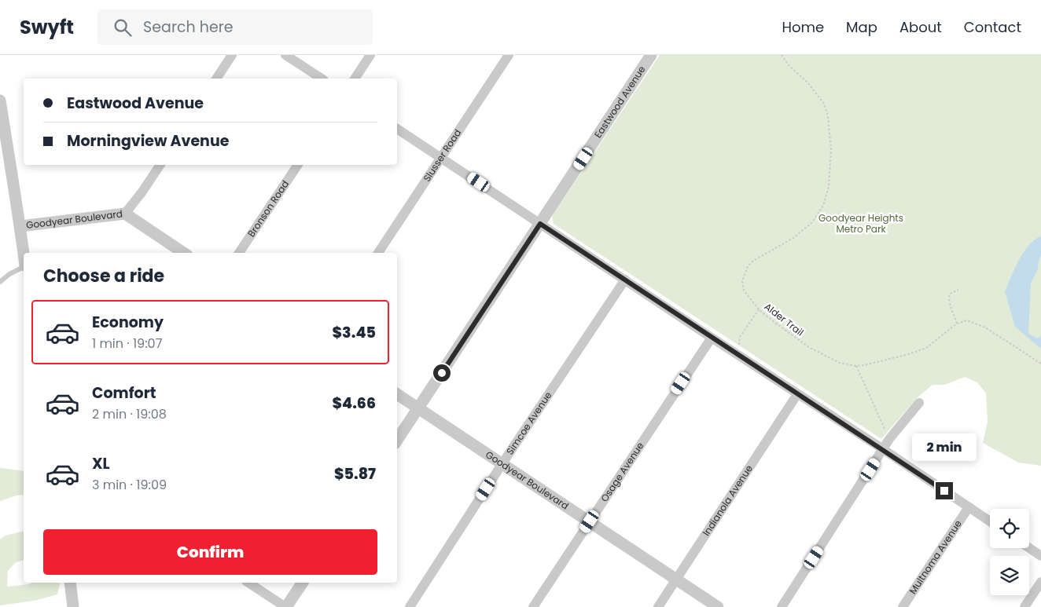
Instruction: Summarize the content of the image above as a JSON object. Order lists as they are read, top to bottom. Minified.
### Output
{"streets":{"street":["Eastwood Avenue","Slusser Road","Bronson Road","Goodyear Boulevard","Simcoe Avenue","Osage Avenue","Indianola Avenue","Multnoma Avenue"],"path":["Alder Trail"]},"crossings":[["Eastwood Avenue","Goodyear Boulevard"],["Goodyear Boulevard","Simcoe Avenue"],["Goodyear Boulevard","Osage Avenue"],["Goodyear Boulevard","Indianola Avenue"]],"parks":["Goodyear Heights Metro Park"],"page":{"header":"Swyft","search":"Search here","nav":["Home","Map","About","Contact"],"banner":["Eastwood Avenue","Morningview Avenue"],"heading":"Choose a ride","list":[{"name":"Economy","note":"1 min · 19:07","value":"$3.45"},{"name":"Comfort","note":"2 min · 19:08","value":"$4.66"},{"name":"XL","note":"3 min · 19:09","value":"$5.87"}],"bubble":"2 min","buttons":"Confirm"}}
